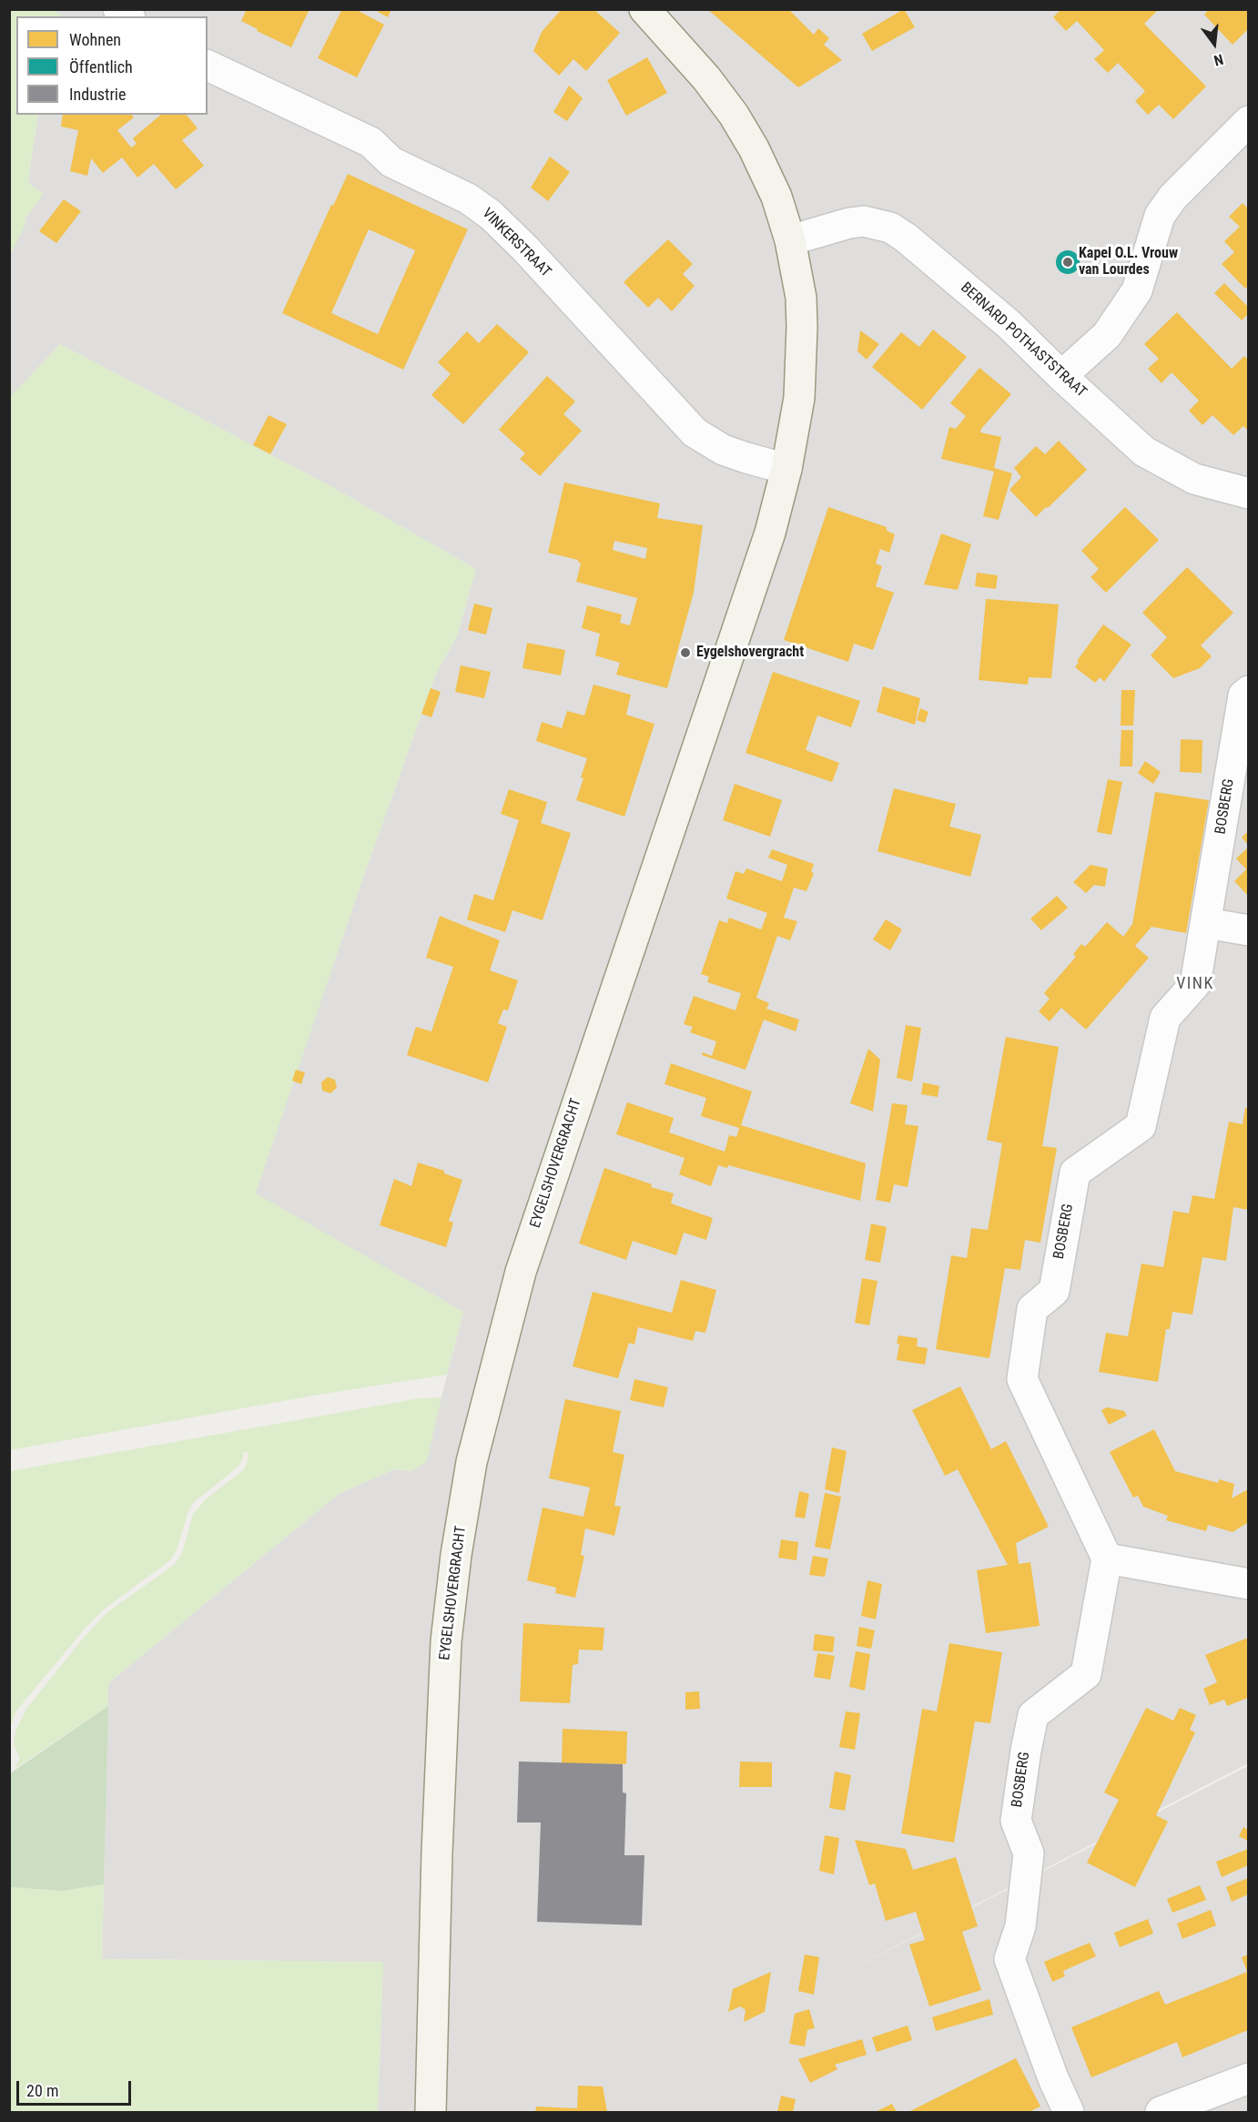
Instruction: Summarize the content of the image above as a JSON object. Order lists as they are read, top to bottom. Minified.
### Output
{"streets":{"street":["VINKERSTRAAT","BERNARD POTHASTSTRAAT","BOSBERG","EYGELSHOVERGRACHT"]},"crossings":[["VINKERSTRAAT","EYGELSHOVERGRACHT"],["BERNARD POTHASTSTRAAT","EYGELSHOVERGRACHT"]],"districts":["VINK"],"places":["Kapel O.L. Vrouw van Lourdes","Eygelshovergracht"],"legend":["Wohnen","Öffentlich","Industrie"],"scale_bar":"20 m","north":"bottom"}
